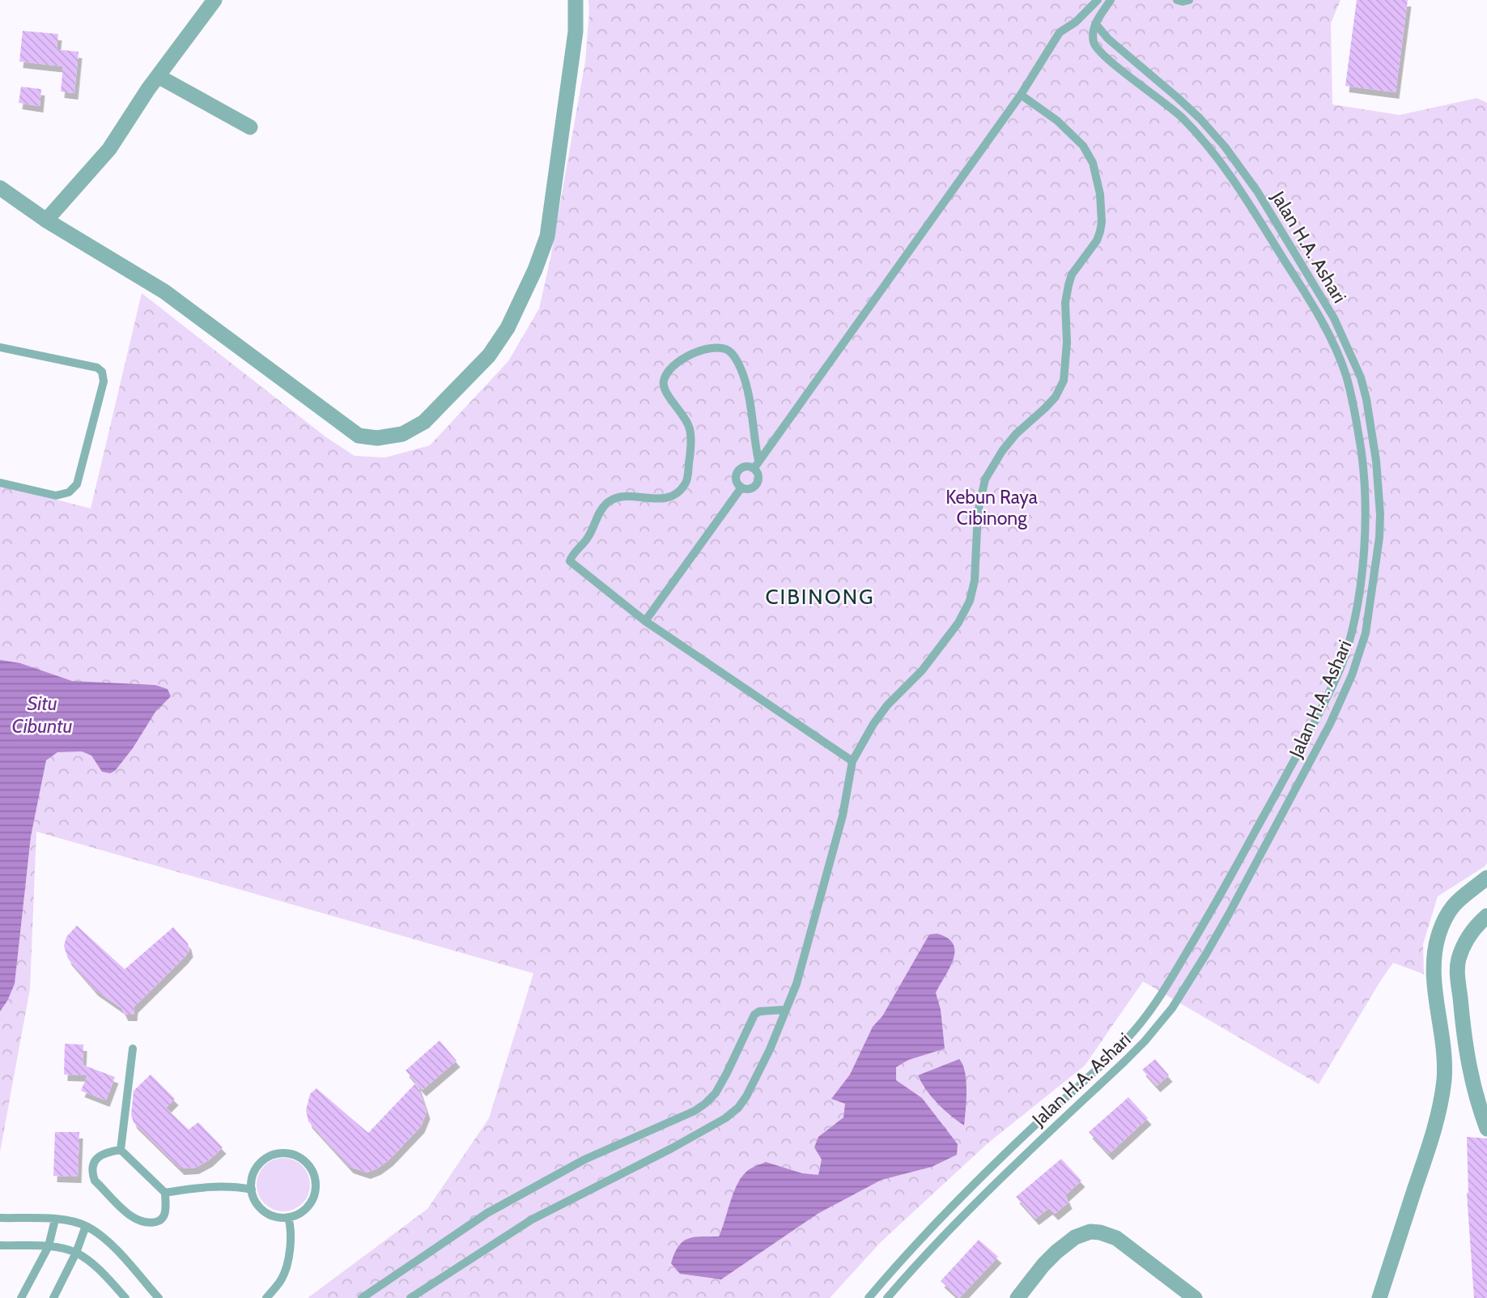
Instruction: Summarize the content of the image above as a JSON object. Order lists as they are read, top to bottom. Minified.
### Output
{"streets":{"lane":["Jalan H.A. Ashari"]},"districts":["CIBINONG"],"water":["Situ Cibuntu"],"parks":["Kebun Raya Cibinong"]}
